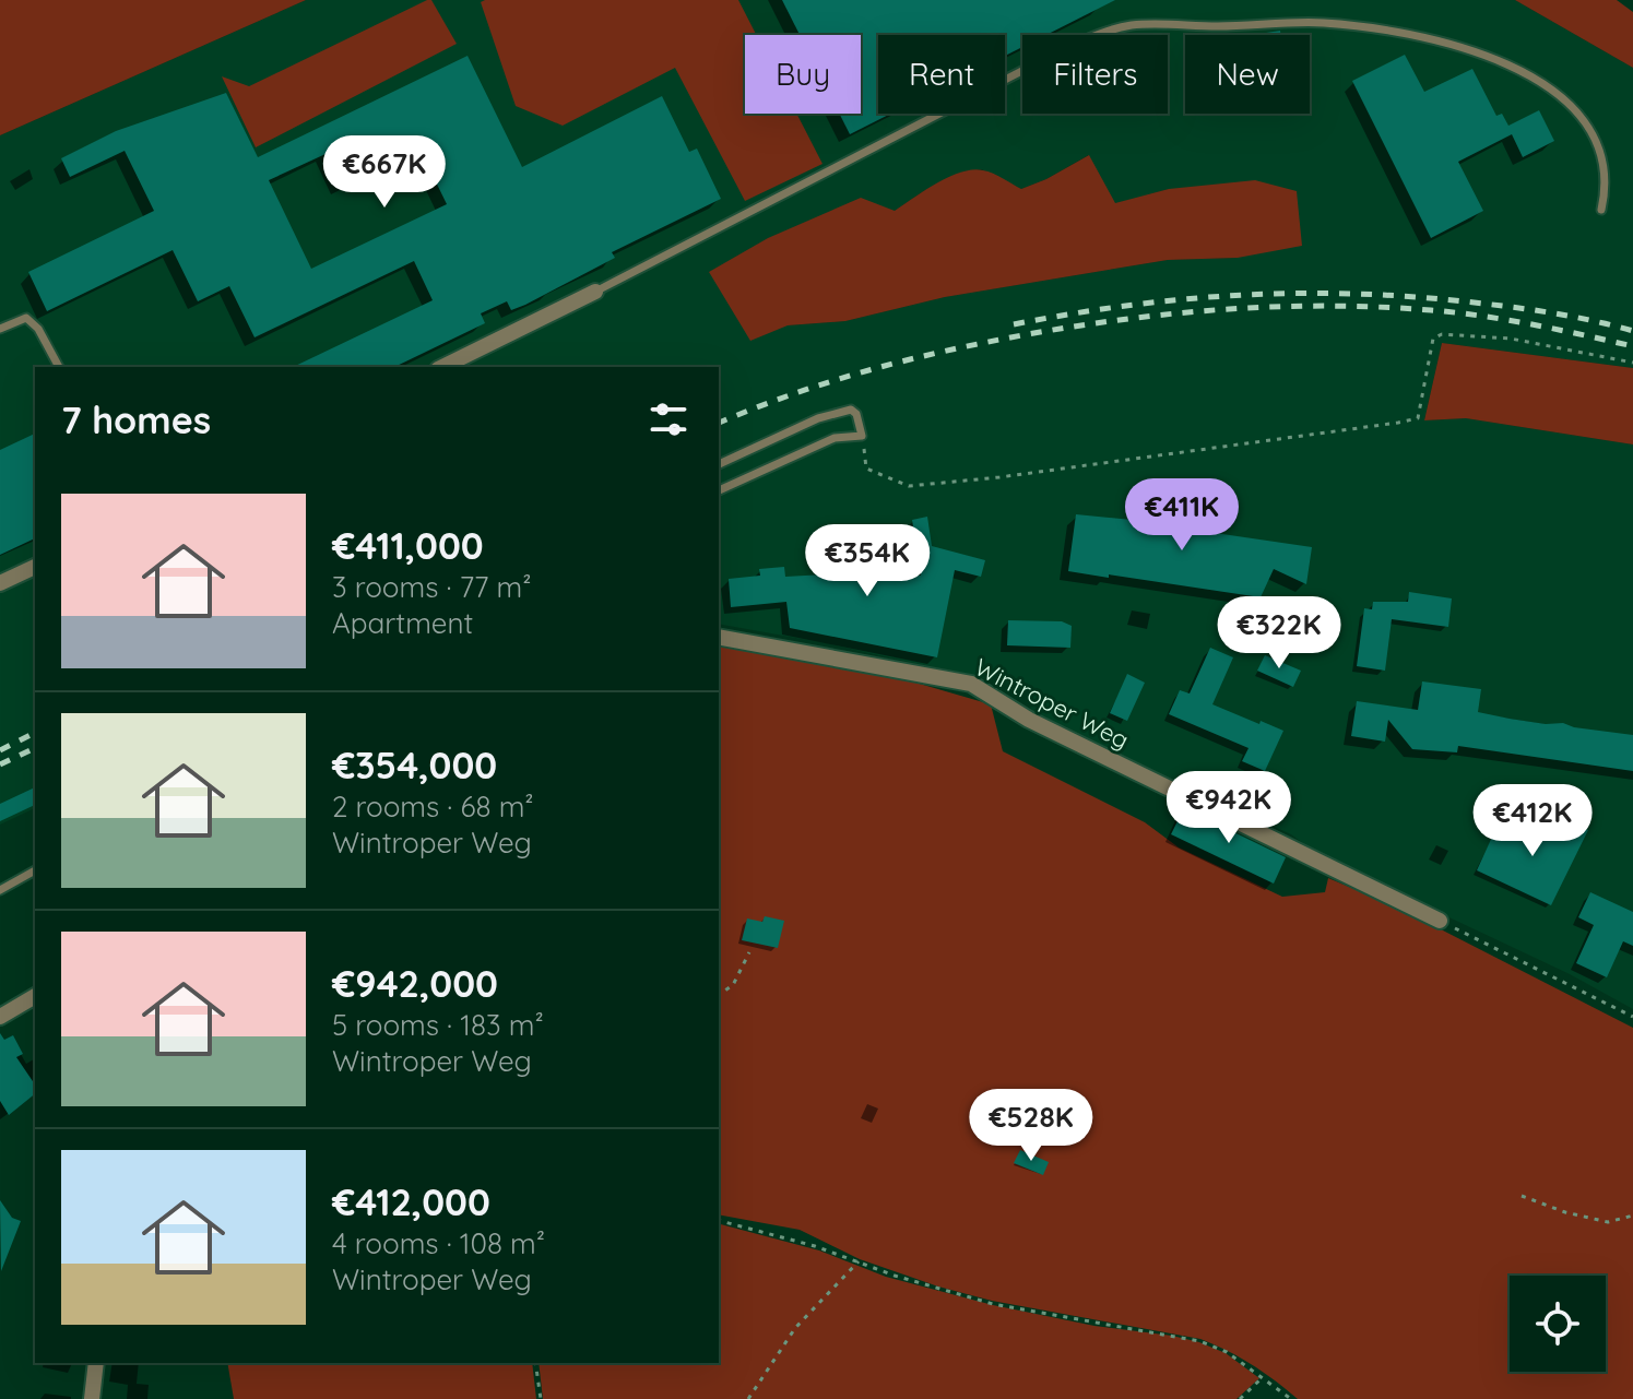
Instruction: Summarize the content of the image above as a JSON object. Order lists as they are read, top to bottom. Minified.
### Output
{"streets":{"street":["Wintroper Weg"]},"page":{"chip":["Buy","Rent","Filters","New"],"price":["€667K","€411K","€354K","€322K","€942K","€412K","€528K"],"heading":"7 homes","list":[{"name":"€411,000","note":"3 rooms · 77 m² · Apartment"},{"name":"€354,000","note":"2 rooms · 68 m² · Wintroper Weg"},{"name":"€942,000","note":"5 rooms · 183 m² · Wintroper Weg"},{"name":"€412,000","note":"4 rooms · 108 m² · Wintroper Weg"}]}}
